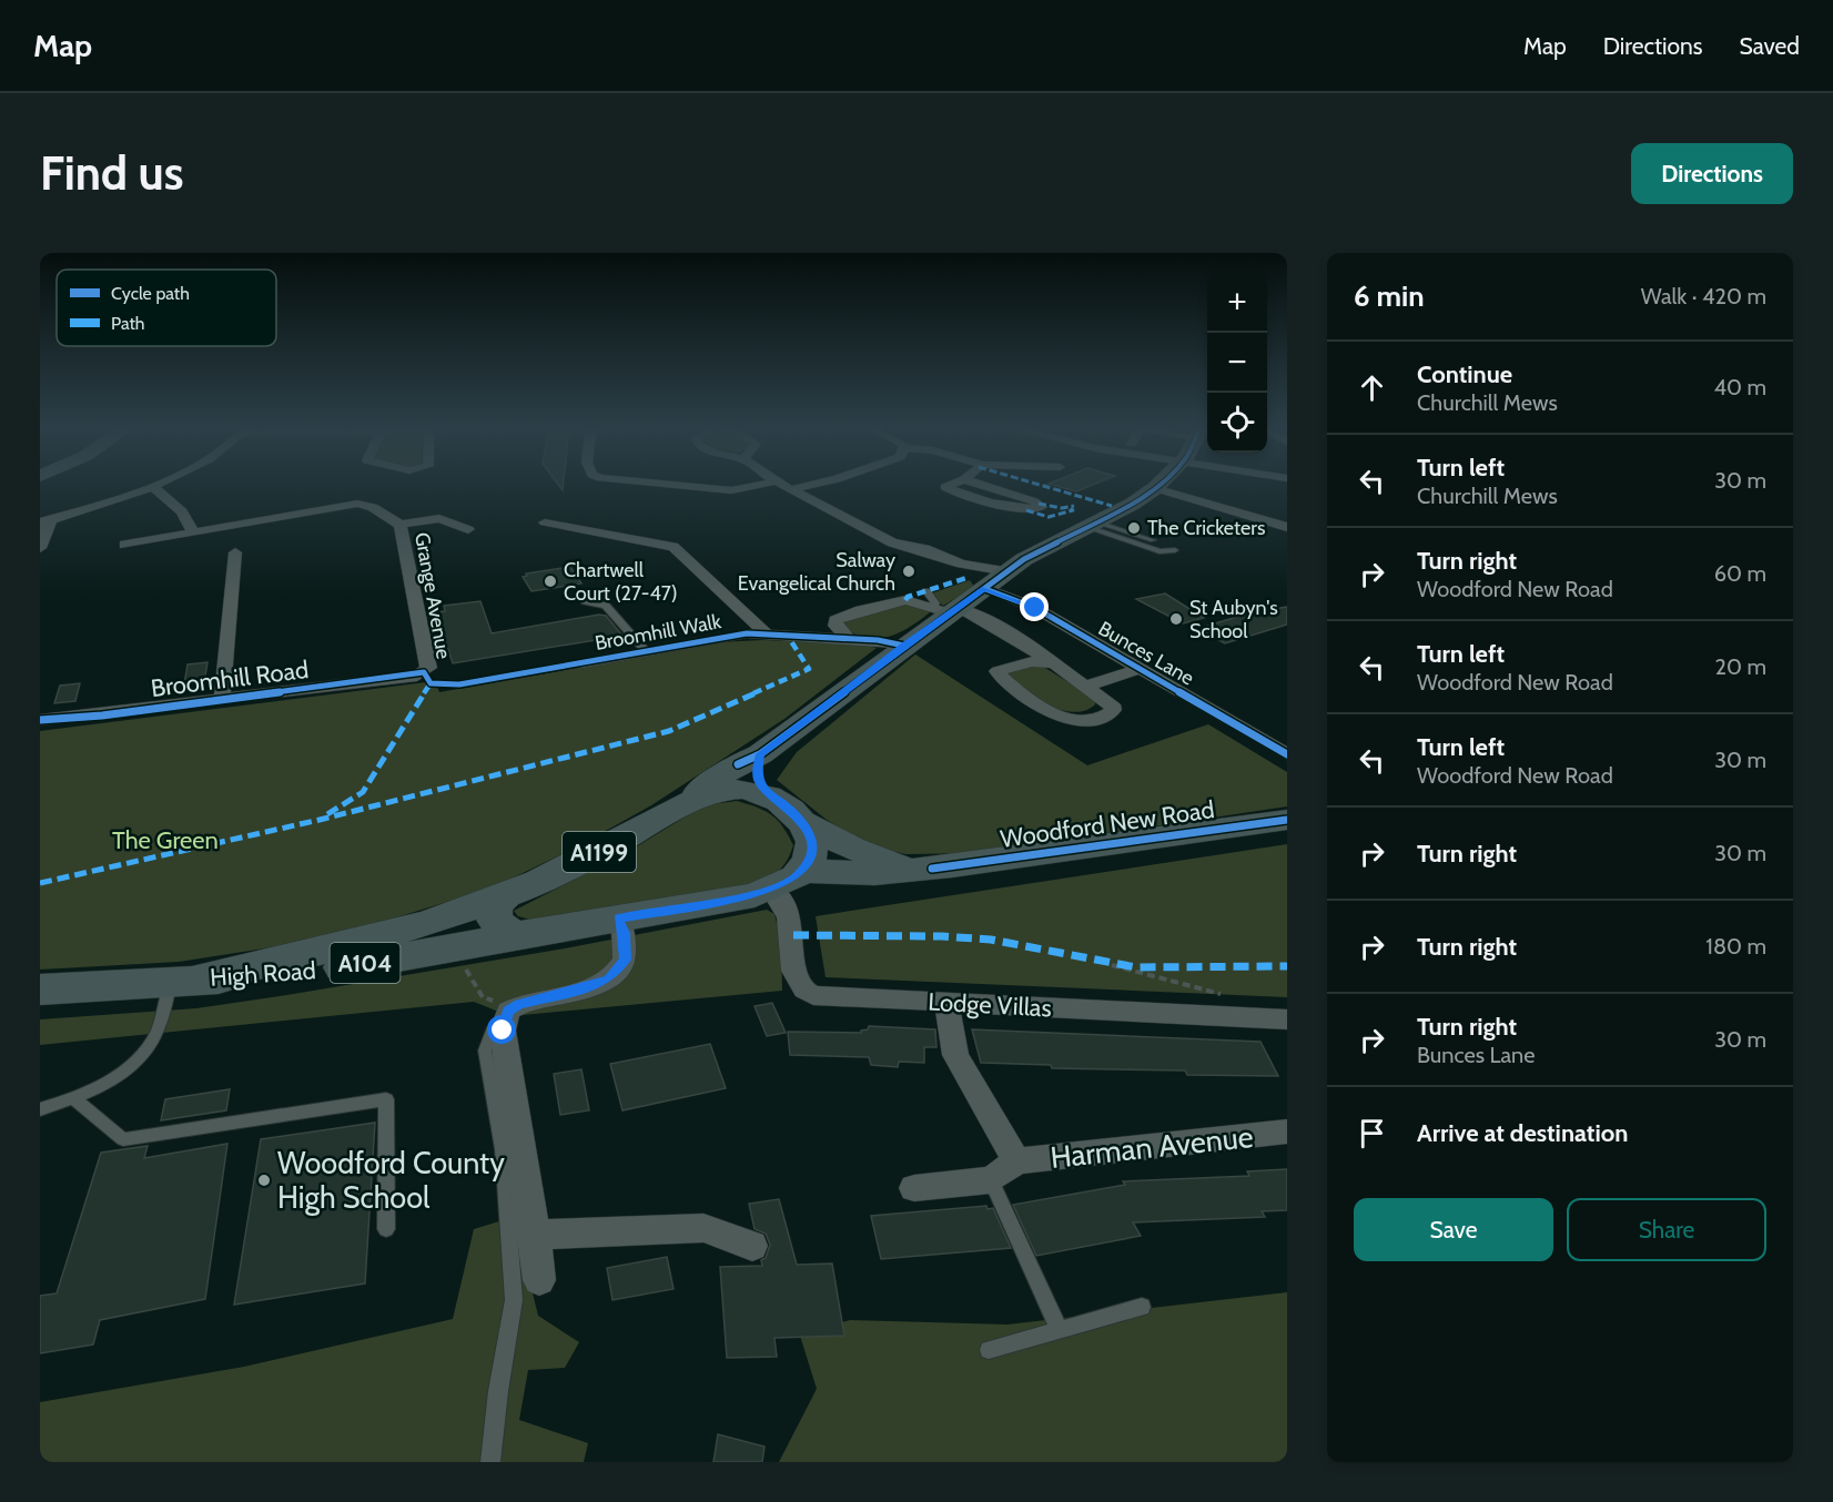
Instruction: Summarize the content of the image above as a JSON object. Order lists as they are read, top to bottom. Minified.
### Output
{"streets":{"main road":["Woodford New Road","A1199","A104","High Road"],"street":["Grange Avenue","Broomhill Walk","Bunces Lane","Broomhill Road","Lodge Villas","Harman Avenue"]},"crossings":[["Grange Avenue","Broomhill Walk"],["Grange Avenue","Broomhill Road"],["Broomhill Walk","Broomhill Road"],["Broomhill Walk","A1199"],["Bunces Lane","A1199"],["Woodford New Road","High Road"],["Woodford New Road","Lodge Villas"],["A1199","High Road"],["A104","High Road"],["Lodge Villas","Harman Avenue"]],"parks":["The Green"],"places":["The Cricketers","Salway Evangelical Church","Chartwell Court (27-47)","St Aubyn's School","Woodford County High School"],"legend":["Cycle path","Path"],"page":{"header":"Map","nav":["Map","Directions","Saved"],"buttons":["Directions",["Save","Share"]],"title":"Find us","heading":["6 min","Walk · 420 m"],"map_buttons":["+","−"],"list":[["Continue","Churchill Mews","40 m"],["Turn left","Churchill Mews","30 m"],["Turn right","Woodford New Road","60 m"],["Turn left","Woodford New Road","20 m"],["Turn left","Woodford New Road","30 m"],["Turn right","30 m"],["Turn right","180 m"],["Turn right","Bunces Lane","30 m"],"Arrive at destination"]}}
